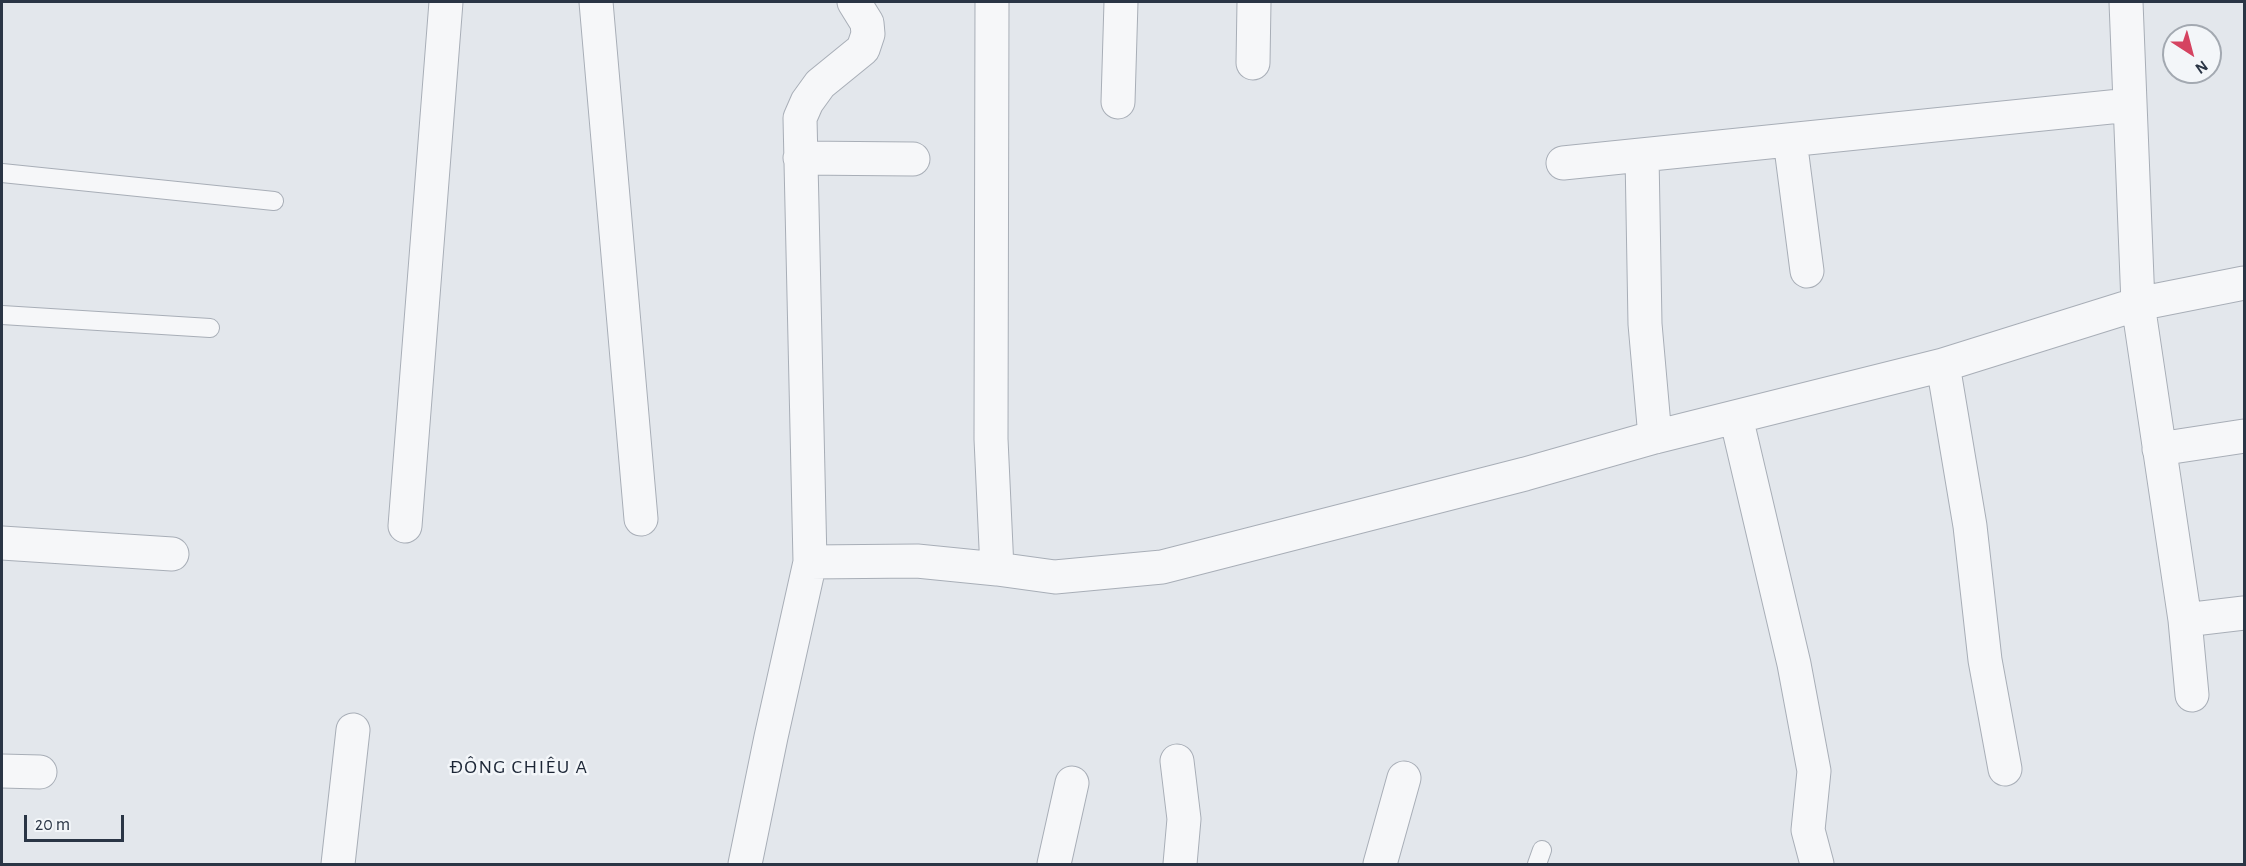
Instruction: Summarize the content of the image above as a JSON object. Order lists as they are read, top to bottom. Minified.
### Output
{"districts":["ĐÔNG CHIÊU A"],"scale_bar":"20 m","north":"bottom right"}
